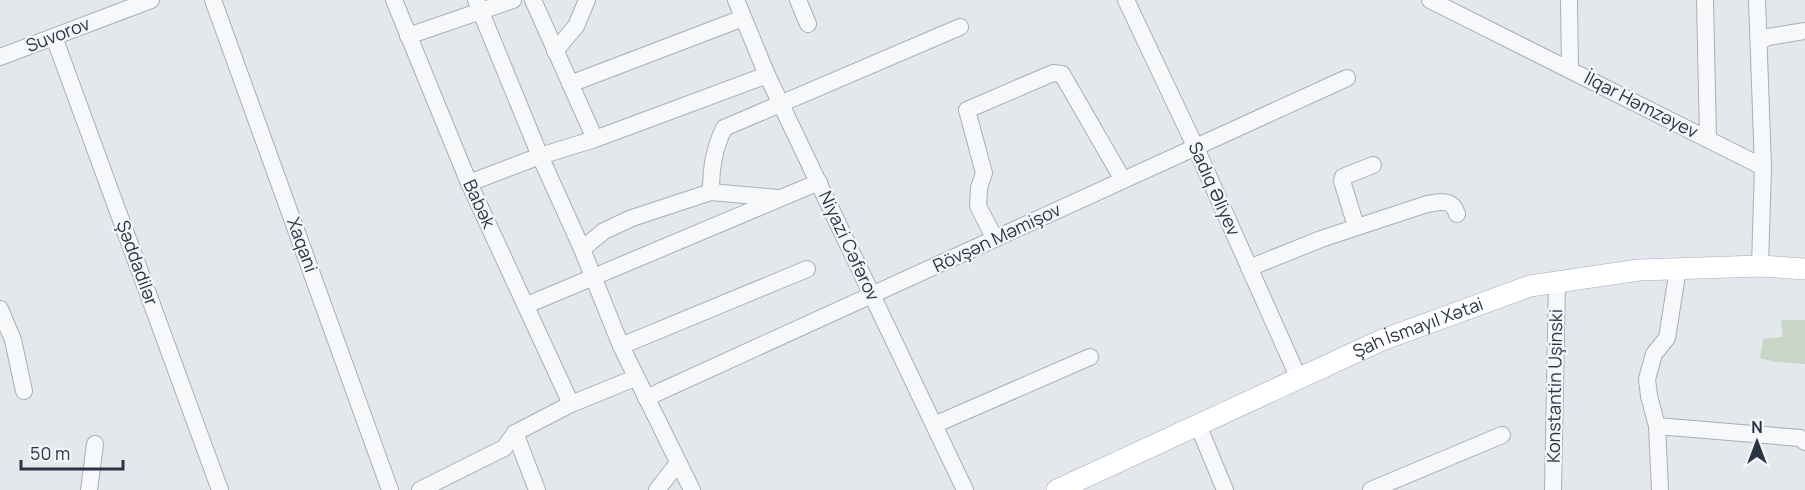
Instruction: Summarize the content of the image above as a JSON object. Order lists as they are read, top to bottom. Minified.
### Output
{"streets":{"main road":["Şah İsmayıl Xətai"],"street":["Suvorov","İlqar Həmzəyev","Sadıq Əliyev","Babək","Rövşən Məmişov","Xaqani","Niyazi Cəfərov","Şəddadilər","Konstantin Uşinski"]},"crossings":[["Suvorov","Şəddadilər"],["Sadıq Əliyev","Rövşən Məmişov"],["Sadıq Əliyev","Şah İsmayıl Xətai"],["Rövşən Məmişov","Niyazi Cəfərov"],["Şah İsmayıl Xətai","Konstantin Uşinski"]],"scale_bar":"50 m","north":"top"}
